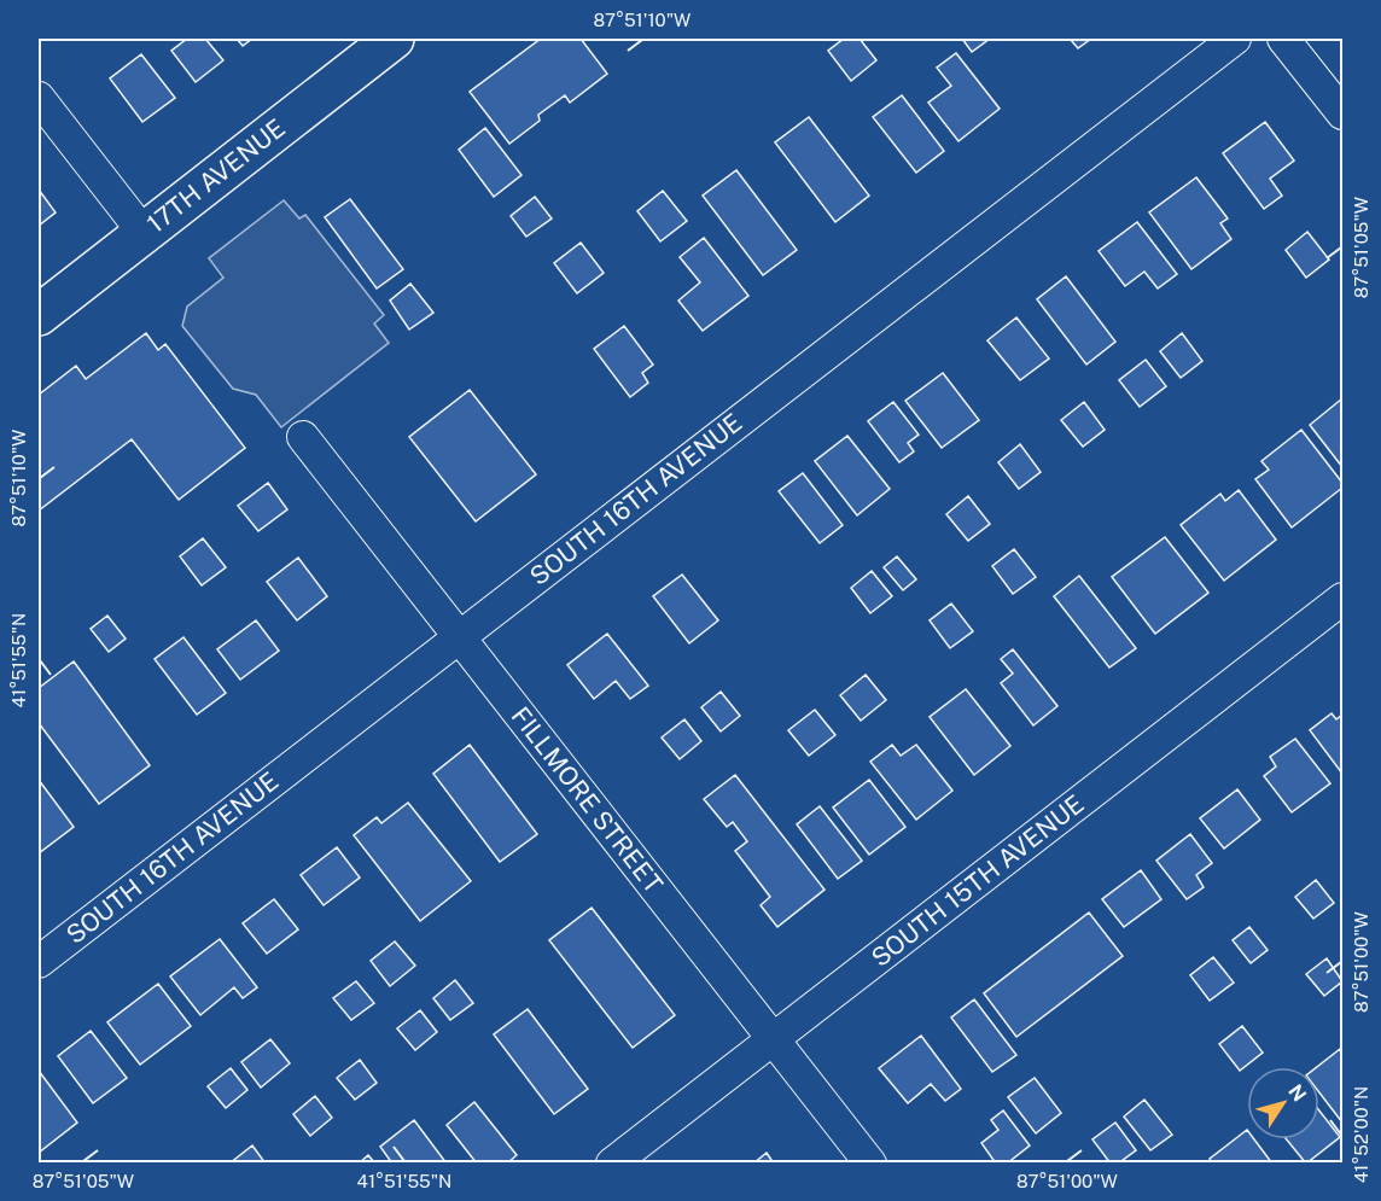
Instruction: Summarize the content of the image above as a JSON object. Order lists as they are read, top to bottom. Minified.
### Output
{"streets":{"street":["17TH AVENUE","SOUTH 16TH AVENUE","FILLMORE STREET","SOUTH 15TH AVENUE"]},"crossings":[["SOUTH 16TH AVENUE","FILLMORE STREET"],["FILLMORE STREET","SOUTH 15TH AVENUE"]],"north":"top right","coordinates":["87°51'10\"W","87°51'05\"W","41°51'55\"N","87°51'00\"W","41°52'00\"N"]}
